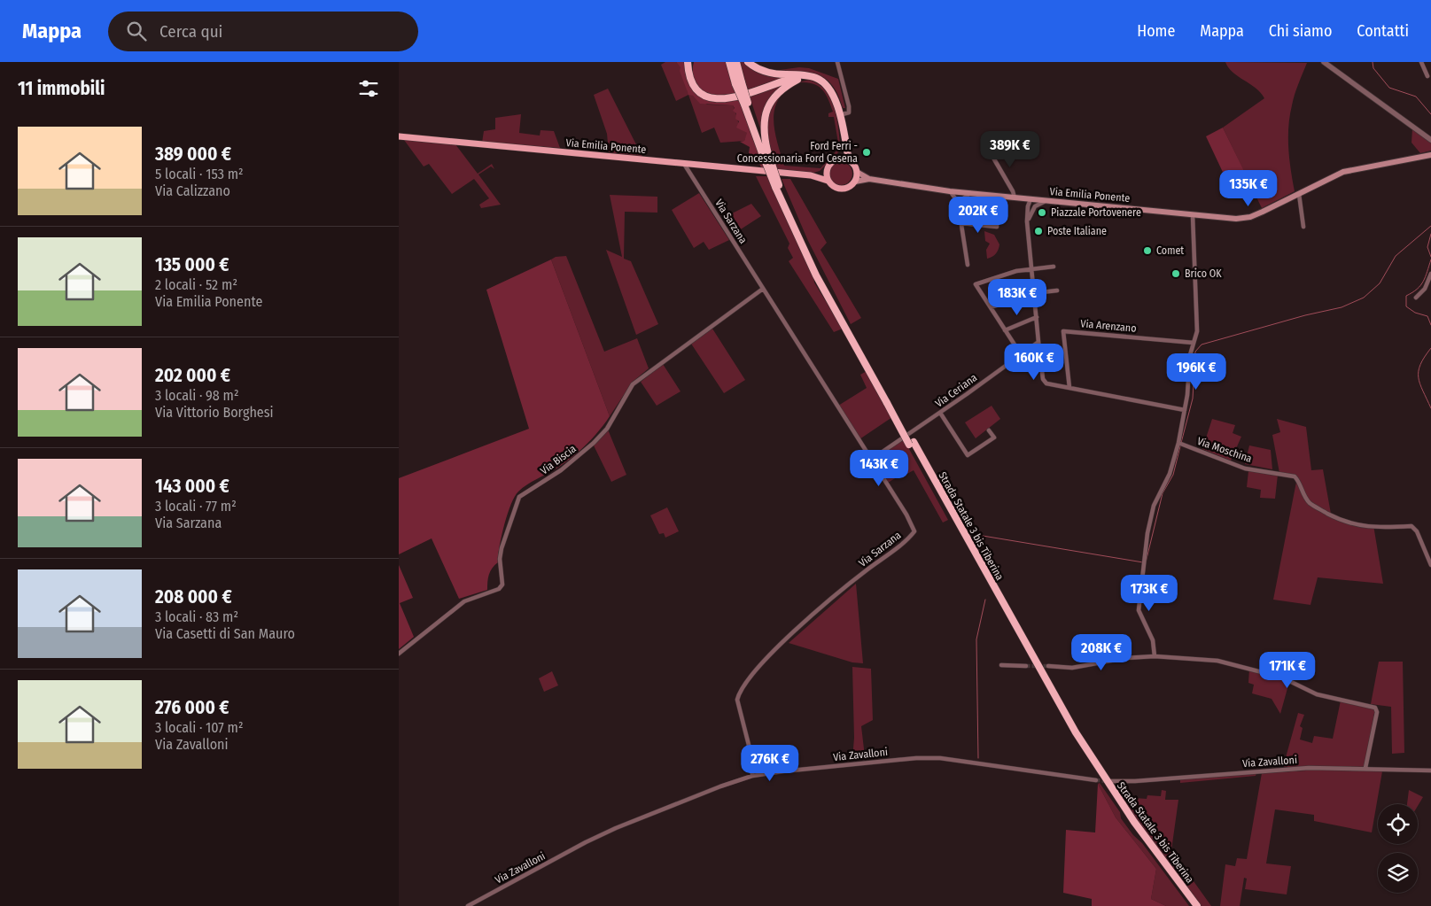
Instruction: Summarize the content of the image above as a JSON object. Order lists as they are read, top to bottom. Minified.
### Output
{"streets":{"highway":["Strada Statale 3 bis Tiberina"],"main road":["Via Emilia Ponente"],"street":["Via Sarzana","Via Arenzano","Via Ceriana","Via Moschina","Via Biscia","Via Zavalloni"]},"crossings":[["Via Emilia Ponente","Via Sarzana"],["Via Sarzana","Via Ceriana"],["Via Sarzana","Via Biscia"],["Via Sarzana","Via Zavalloni"]],"places":["Ford Ferri - Concessionaria Ford Cesena","Piazzale Portovenere","Poste Italiane","Comet","Brico OK"],"page":{"header":"Mappa","search":"Cerca qui","nav":["Home","Mappa","Chi siamo","Contatti"],"heading":"11 immobili","list":[{"name":"389 000 €","note":"5 locali · 153 m² · Via Calizzano"},{"name":"135 000 €","note":"2 locali · 52 m² · Via Emilia Ponente"},{"name":"202 000 €","note":"3 locali · 98 m² · Via Vittorio Borghesi"},{"name":"143 000 €","note":"3 locali · 77 m² · Via Sarzana"},{"name":"208 000 €","note":"3 locali · 83 m² · Via Casetti di San Mauro"},{"name":"276 000 €","note":"3 locali · 107 m² · Via Zavalloni"}],"price":["389K €","135K €","202K €","183K €","160K €","196K €","143K €","173K €","208K €","171K €","276K €"]}}
